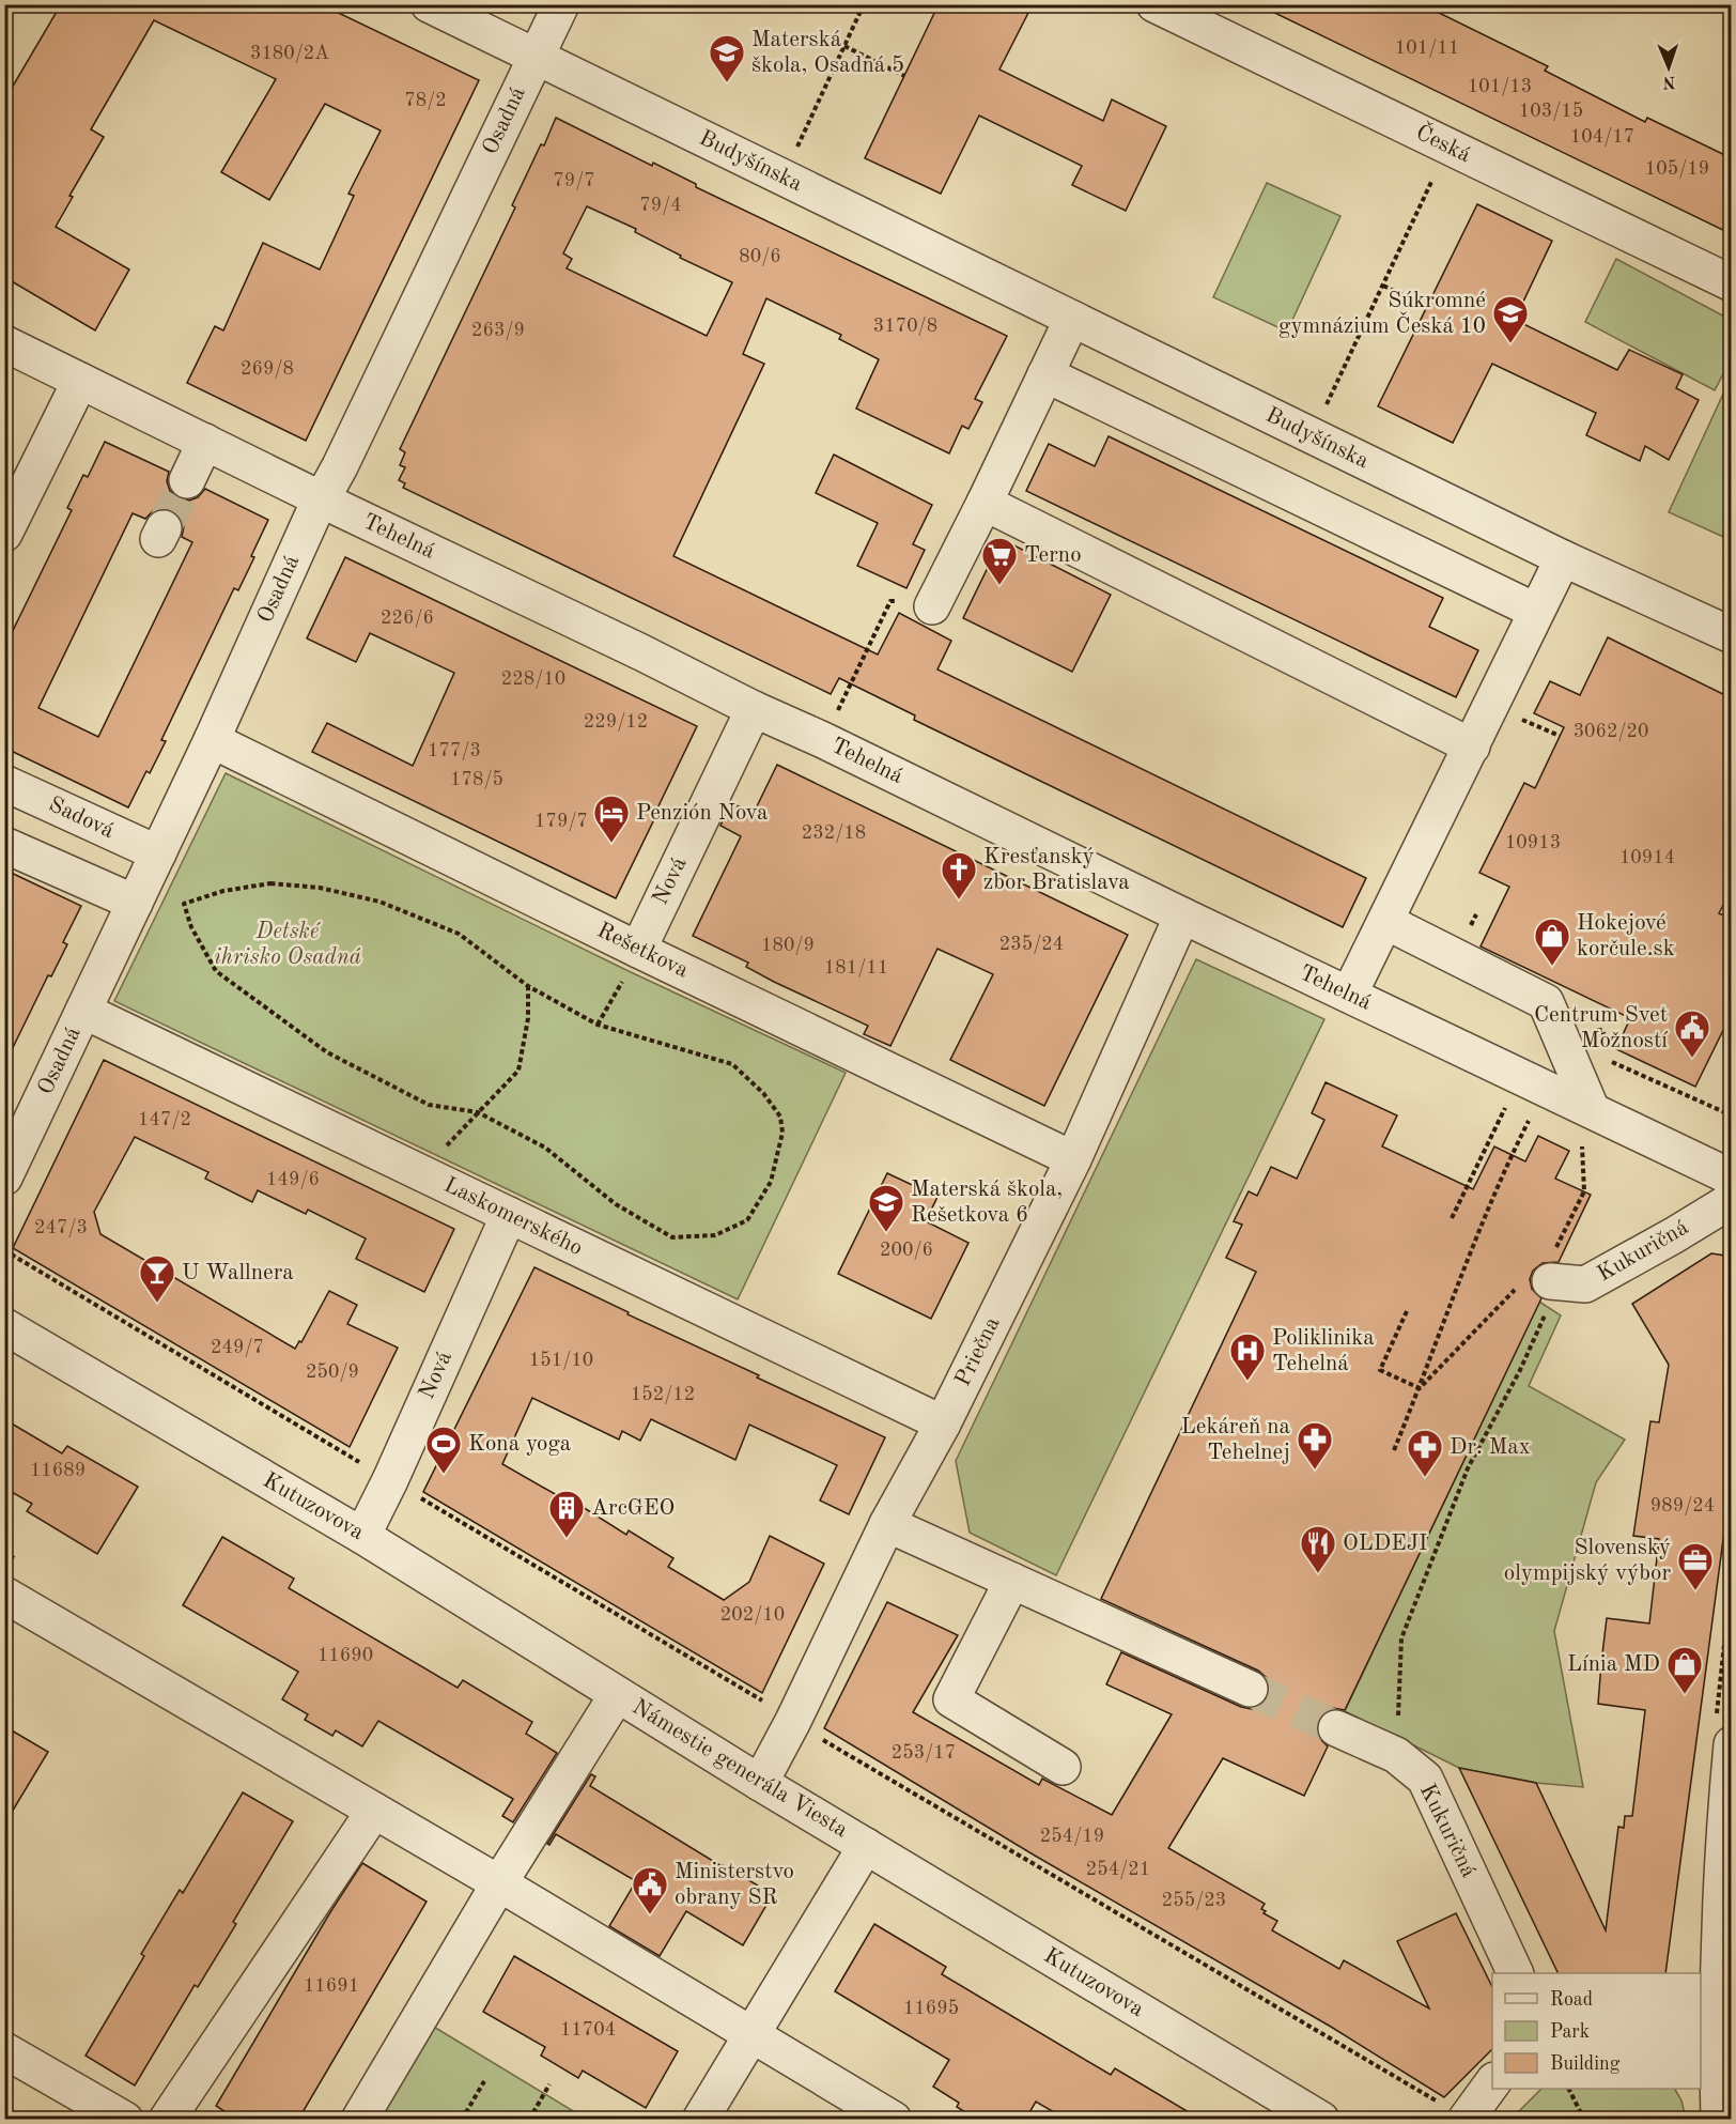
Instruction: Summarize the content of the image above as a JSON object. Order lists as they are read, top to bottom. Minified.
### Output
{"streets":{"street":["Osadná","Česká","Budyšínska","Tehelná","Sadová","Nová","Rešetkova","Laskomerského","Kukuričná","Priečna","Kutuzovova","Námestie generála Viesta"]},"crossings":[["Osadná","Budyšínska"],["Osadná","Tehelná"],["Osadná","Sadová"],["Osadná","Rešetkova"],["Osadná","Laskomerského"],["Tehelná","Nová"],["Tehelná","Priečna"],["Nová","Rešetkova"],["Nová","Laskomerského"],["Nová","Kutuzovova"],["Rešetkova","Priečna"],["Laskomerského","Priečna"],["Priečna","Námestie generála Viesta"],["Kutuzovova","Námestie generála Viesta"]],"parks":["Detské ihrisko Osadná"],"places":{"school or university":["Materská škola, Osadná 5","Súkromné gymnázium Česká 10","Materská škola, Rešetkova 6"],"supermarket":["Terno"],"hotel":["Penzión Nova"],"church":["Kresťanský zbor Bratislava"],"shop":["Hokejové korčule.sk","Línia MD"],"public building":["Centrum Svet Možností","Ministerstvo obrany SR"],"bar":["U Wallnera"],"hospital":["Poliklinika Tehelná"],"pharmacy":["Lekáreň na Tehelnej","Dr. Max"],"sports":["Kona yoga"],"building":["ArcGEO"],"restaurant":["OLDEJI"],"office":["Slovenský olympijský výbor"]},"house_numbers":["101/11","3180/2A","101/13","78/2","103/15","104/17","105/19","79/7","79/4","80/6","3170/8","263/9","269/8","226/6","228/10","229/12","3062/20","177/3","178/5","179/7","232/18","10913","10914","235/24","180/9","181/11","147/2","149/6","247/3","200/6","249/7","151/10","250/9","152/12","11689","989/24","202/10","11690","253/17","254/19","254/21","255/23","11691","11695","11704"],"legend":["Road","Park","Building"],"north":"bottom"}
